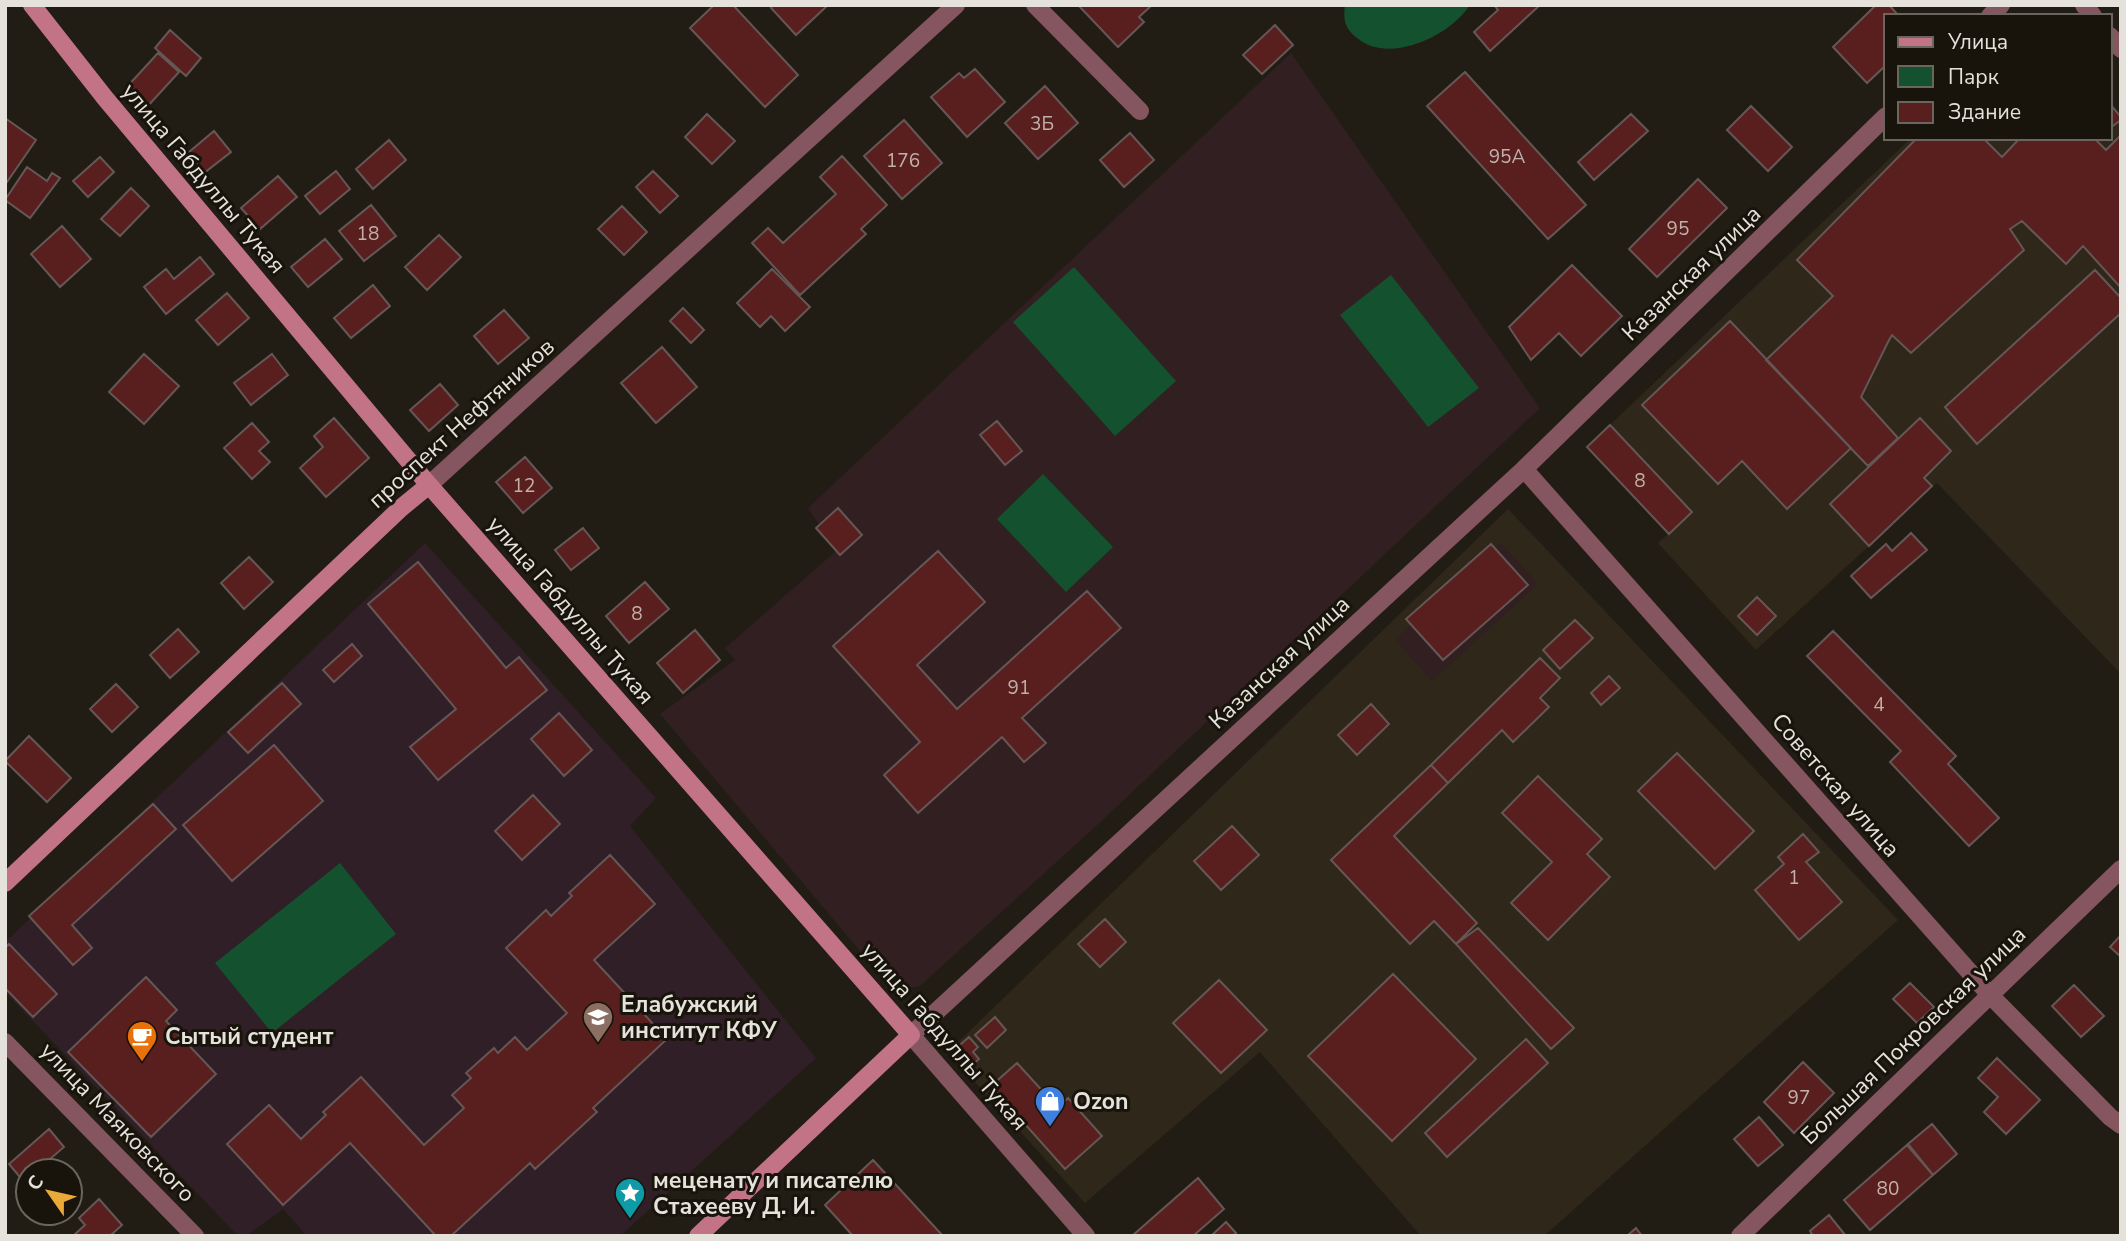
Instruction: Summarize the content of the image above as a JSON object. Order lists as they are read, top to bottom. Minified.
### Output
{"streets":{"main road":["улица Габдуллы Тукая","Казанская улица","проспект Нефтяников"],"street":["Советская улица","Большая Покровская улица","улица Маяковского"]},"crossings":[["улица Габдуллы Тукая","Казанская улица"],["улица Габдуллы Тукая","проспект Нефтяников"],["Казанская улица","Советская улица"],["Советская улица","Большая Покровская улица"]],"places":{"school or university":["Елабужский институт КФУ"],"cafe":["Сытый студент"],"shop":["Ozon"],"place":["меценату и писателю Стахееву Д. И."]},"house_numbers":["3Б","95А","176","95","18","8","12","8","91","4","1","97","80"],"legend":["Улица","Парк","Здание"],"north":"top left"}
